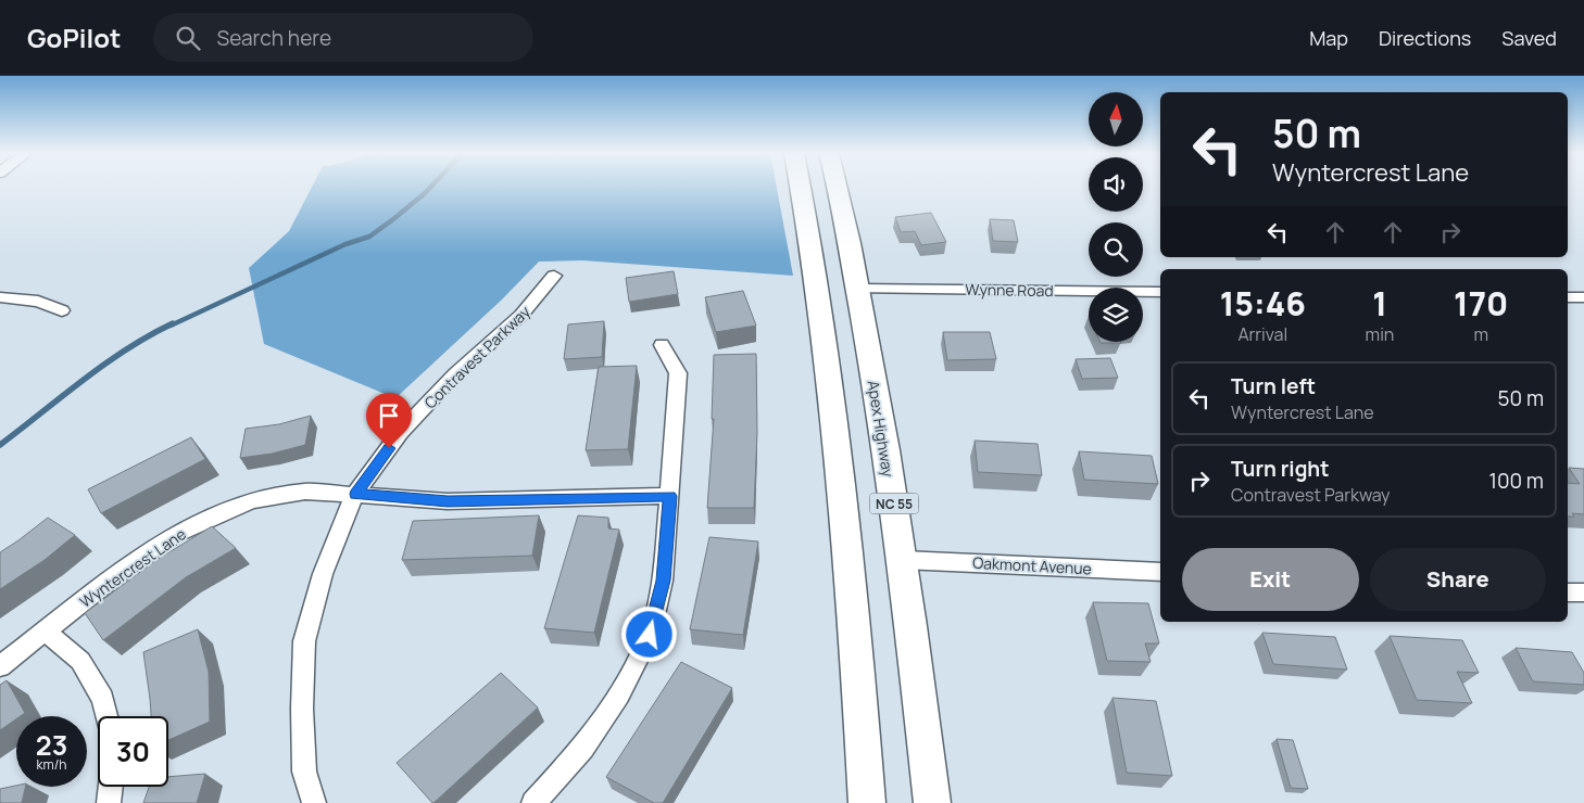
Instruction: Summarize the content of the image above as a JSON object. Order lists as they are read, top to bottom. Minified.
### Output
{"streets":{"main road":["Apex Highway","NC 55"],"street":["Wynne Road","Contravest Parkway","Oakmont Avenue","Wyntercrest Lane"]},"crossings":[["Wynne Road","Apex Highway"],["Contravest Parkway","Wyntercrest Lane"],["Apex Highway","Oakmont Avenue"]],"north":"top","page":{"header":"GoPilot","search":"Search here","nav":["Map","Directions","Saved"],"turn":["50 m","Wyntercrest Lane"],"eta":["15:46","Arrival","1","min","170","m"],"list":[{"name":"Turn left","note":"Wyntercrest Lane","value":"50 m"},{"name":"Turn right","note":"Contravest Parkway","value":"100 m"}],"buttons":["Exit","Share"],"speed":"23 km/h","limit":"30"}}
